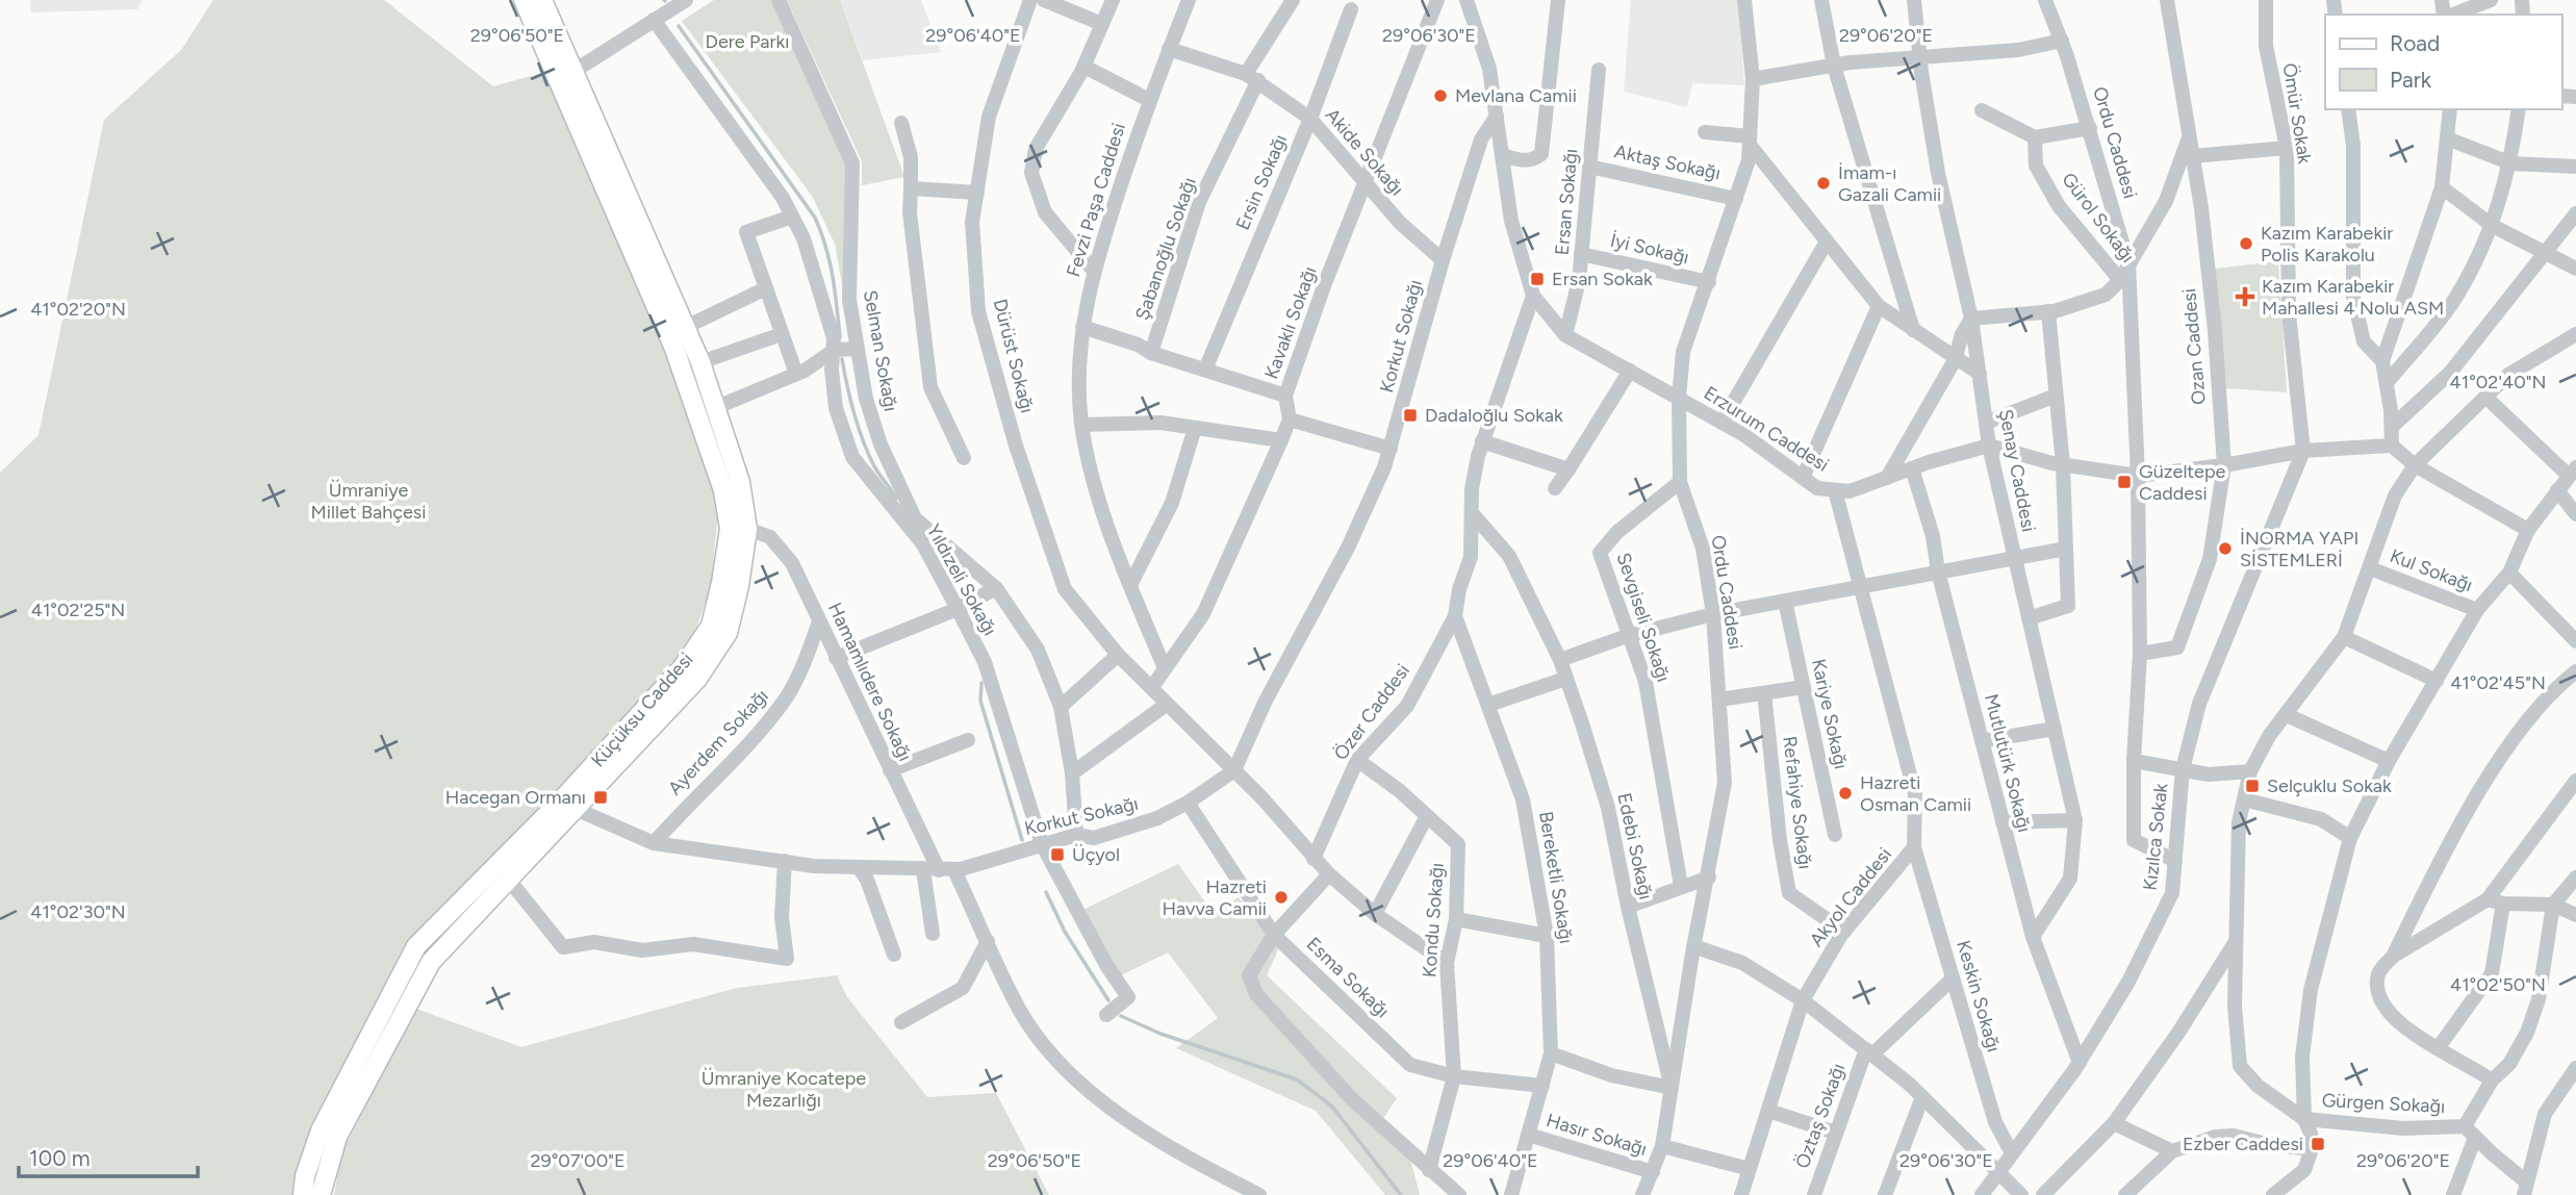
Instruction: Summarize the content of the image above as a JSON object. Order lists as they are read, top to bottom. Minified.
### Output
{"streets":{"main road":["Küçüksu Caddesi"],"street":["Ömür Sokak","Ordu Caddesi","Akide Sokağı","Aktaş Sokağı","Ersin Sokağı","Fevzi Paşa Caddesi","Ersan Sokağı","Gürol Sokağı","Şabanoğlu Sokağı","İyi Sokağı","Kavaklı Sokağı","Korkut Sokağı","Ozan Caddesi","Selman Sokağı","Dürüst Sokağı","Erzurum Caddesi","Şenay Caddesi","Kul Sokağı","Yıldızeli Sokağı","Sevgiseli Sokağı","Hamamlıdere Sokağı","Özer Caddesi","Kariye Sokağı","Ayerdem Sokağı","Mutlutürk Sokağı","Refahiye Sokağı","Kızılca Sokak","Edebi Sokağı","Bereketli Sokağı","Akyol Caddesi","Kondu Sokağı","Esma Sokağı","Keskin Sokağı","Gürgen Sokağı","Öztaş Sokağı","Hasır Sokağı"]},"crossings":[["Ömür Sokak","Kızılca Sokak"],["Ordu Caddesi","Aktaş Sokağı"],["Ordu Caddesi","İyi Sokağı"],["Ordu Caddesi","Ozan Caddesi"],["Ordu Caddesi","Erzurum Caddesi"],["Ordu Caddesi","Sevgiseli Sokağı"],["Ordu Caddesi","Kızılca Sokak"],["Ordu Caddesi","Edebi Sokağı"],["Ordu Caddesi","Hasır Sokağı"],["Akide Sokağı","Ersin Sokağı"],["Akide Sokağı","Fevzi Paşa Caddesi"],["Akide Sokağı","Şabanoğlu Sokağı"],["Akide Sokağı","Kavaklı Sokağı"],["Akide Sokağı","Korkut Sokağı"],["Aktaş Sokağı","Ersan Sokağı"],["Ersan Sokağı","İyi Sokağı"],["Ersan Sokağı","Erzurum Caddesi"],["Korkut Sokağı","Selman Sokağı"],["Korkut Sokağı","Dürüst Sokağı"],["Korkut Sokağı","Erzurum Caddesi"],["Korkut Sokağı","Yıldızeli Sokağı"],["Korkut Sokağı","Hamamlıdere Sokağı"],["Korkut Sokağı","Küçüksu Caddesi"],["Korkut Sokağı","Ayerdem Sokağı"],["Korkut Sokağı","Esma Sokağı"],["Dürüst Sokağı","Özer Caddesi"],["Dürüst Sokağı","Kondu Sokağı"],["Erzurum Caddesi","Şenay Caddesi"],["Erzurum Caddesi","Özer Caddesi"],["Erzurum Caddesi","Mutlutürk Sokağı"],["Erzurum Caddesi","Akyol Caddesi"],["Şenay Caddesi","Mutlutürk Sokağı"],["Hamamlıdere Sokağı","Küçüksu Caddesi"],["Hamamlıdere Sokağı","Ayerdem Sokağı"],["Özer Caddesi","Edebi Sokağı"],["Özer Caddesi","Bereketli Sokağı"],["Özer Caddesi","Kondu Sokağı"],["Mutlutürk Sokağı","Kızılca Sokak"],["Refahiye Sokağı","Akyol Caddesi"],["Kızılca Sokak","Keskin Sokağı"],["Bereketli Sokağı","Esma Sokağı"],["Bereketli Sokağı","Hasır Sokağı"],["Akyol Caddesi","Keskin Sokağı"],["Kondu Sokağı","Esma Sokağı"]],"parks":["Dere Parkı","Ümraniye Millet Bahçesi","Ümraniye Kocatepe Mezarlığı"],"places":{"other":["Mevlana Camii","İmam-ı Gazali Camii","Kazım Karabekir Polis Karakolu","İNORMA YAPI SİSTEMLERİ","Hazreti Osman Camii","Hazreti Havva Camii"],"transit":["Ersan Sokak","Dadaloğlu Sokak","Güzeltepe Caddesi","Selçuklu Sokak","Hacegan Ormanı","Üçyol","Ezber Caddesi"],"health":["Kazım Karabekir Mahallesi 4 Nolu ASM"]},"legend":["Road","Park"],"scale_bar":"100 m","coordinates":["29°06'50\"E","29°06'40\"E","29°06'30\"E","29°06'20\"E","41°02'20\"N","41°02'40\"N","41°02'25\"N","41°02'45\"N","41°02'30\"N","41°02'50\"N","29°07'00\"E"]}
